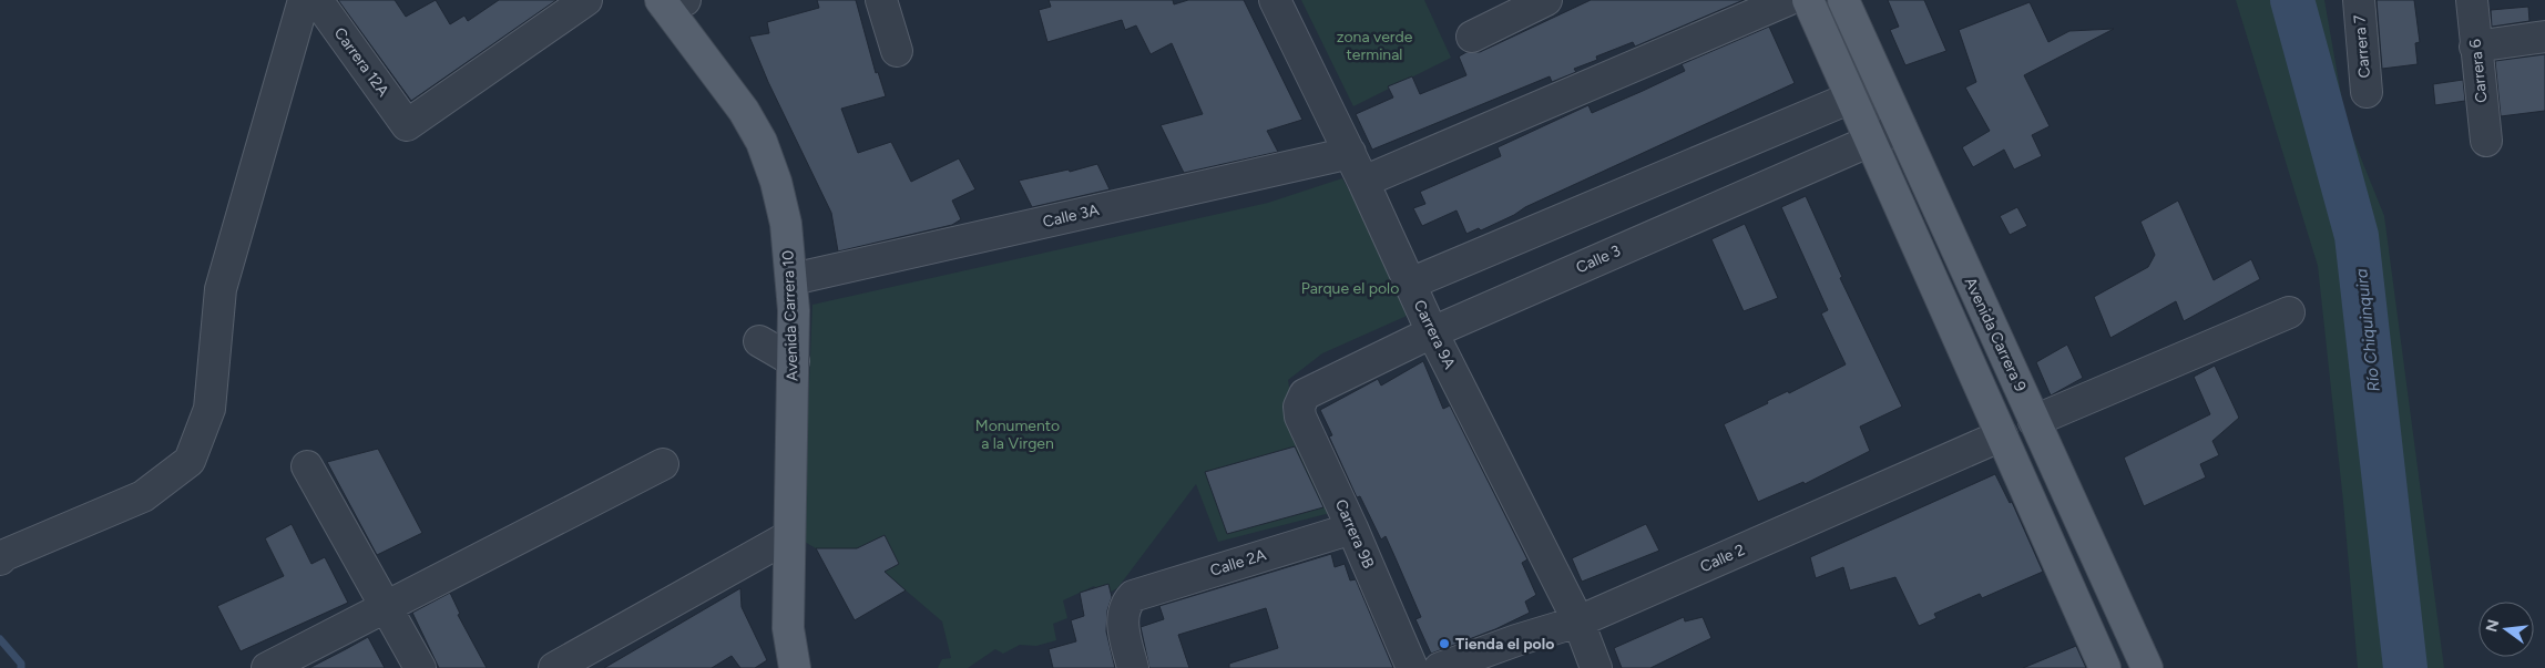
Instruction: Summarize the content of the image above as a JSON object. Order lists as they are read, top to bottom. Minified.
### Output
{"streets":{"main road":["Avenida Carrera 10","Avenida Carrera 9"],"street":["Carrera 7","Carrera 12A","Carrera 6","Calle 3A","Calle 3","Carrera 9A","Carrera 9B","Calle 2","Calle 2A"]},"crossings":[["Calle 3A","Avenida Carrera 10"],["Calle 3A","Carrera 9A"],["Calle 3","Carrera 9A"],["Calle 3","Avenida Carrera 9"],["Calle 3","Carrera 9B"],["Carrera 9A","Calle 2"],["Carrera 9B","Calle 2A"]],"water":["Río Chiquinquira"],"parks":["zona verde terminal","Parque el polo","Monumento a la Virgen"],"places":["Tienda el polo"],"north":"left"}
